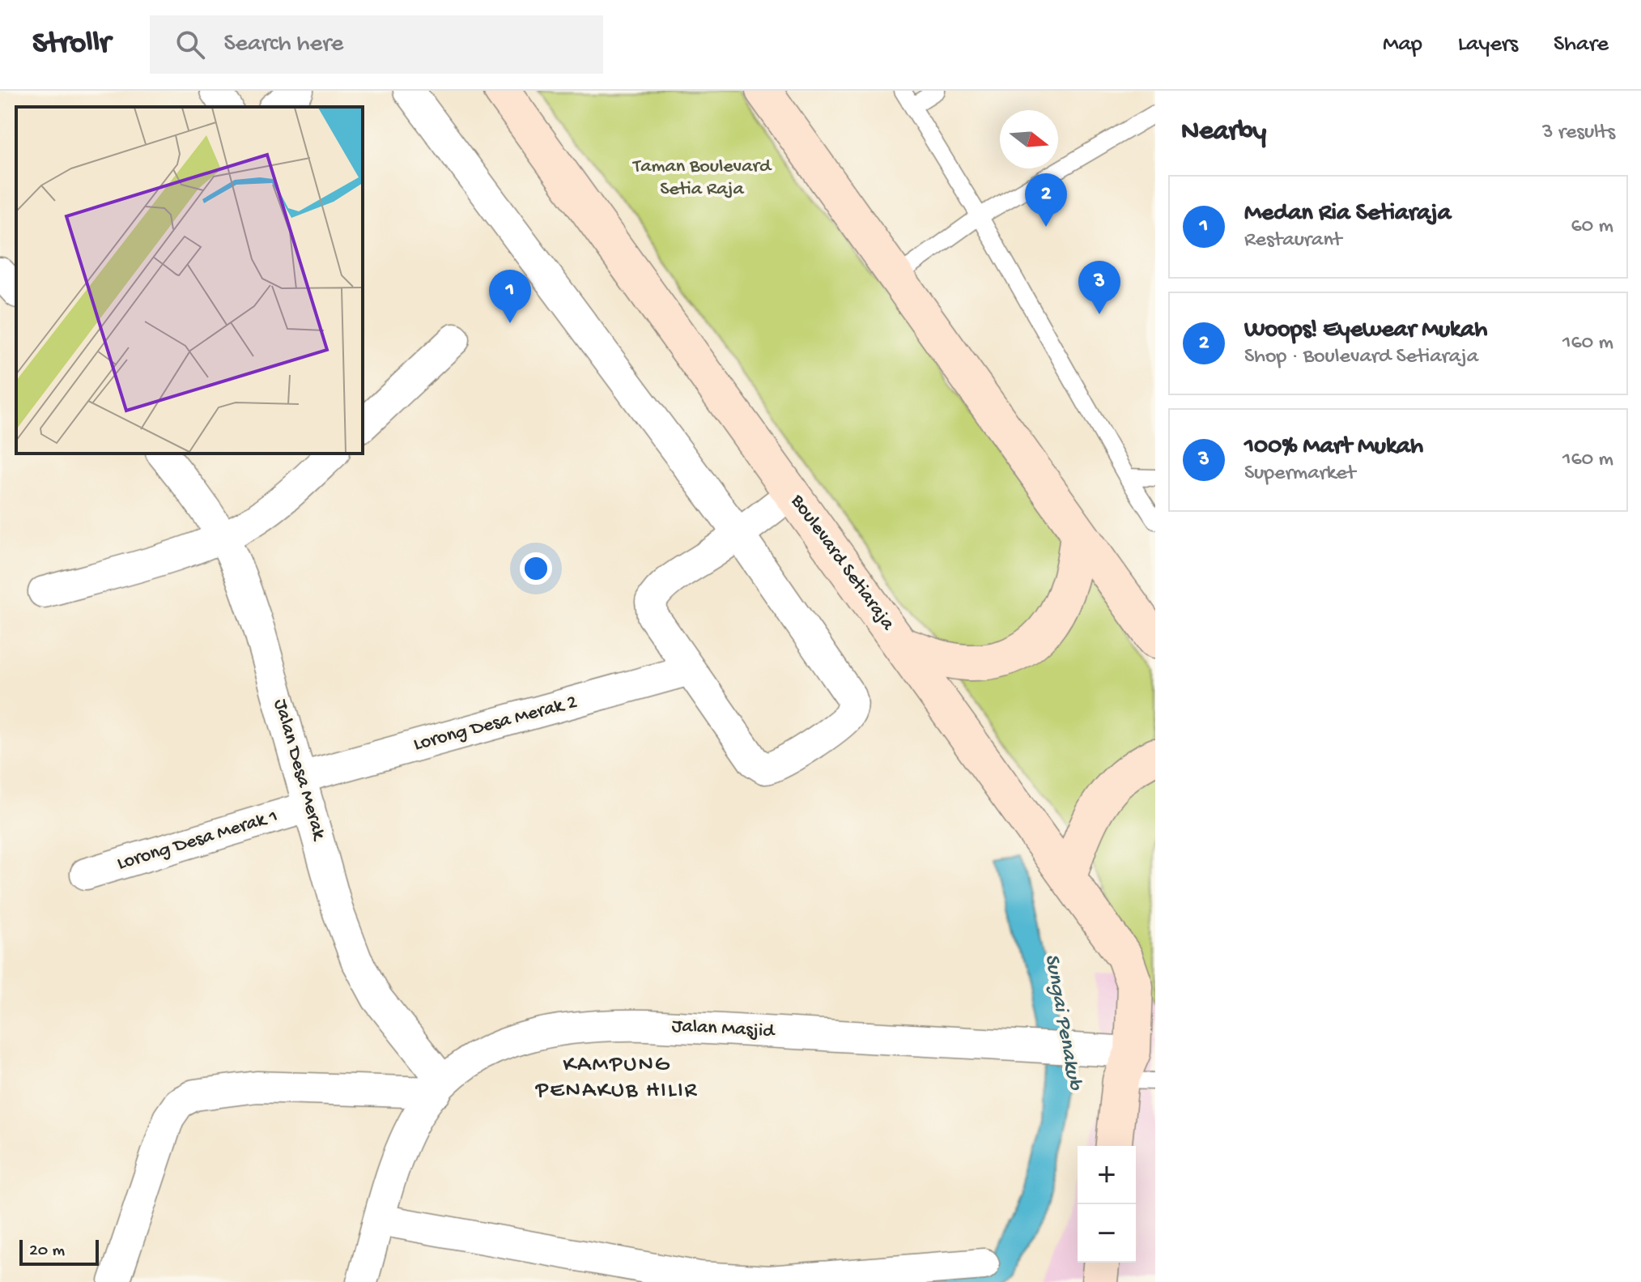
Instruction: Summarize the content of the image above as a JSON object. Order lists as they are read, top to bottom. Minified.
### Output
{"streets":{"street":["Boulevard Setiaraja","Lorong Desa Merak 2","Jalan Desa Merak","Lorong Desa Merak 1","Jalan Masjid"]},"crossings":[["Boulevard Setiaraja","Jalan Masjid"],["Lorong Desa Merak 2","Jalan Desa Merak"],["Jalan Desa Merak","Lorong Desa Merak 1"],["Jalan Desa Merak","Jalan Masjid"]],"districts":["KAMPUNG PENAKUB HILIR"],"water":["Sungai Penakub"],"parks":["Taman Boulevard Setia Raja"],"scale_bar":"20 m","north":"right","page":{"header":"Strollr","search":"Search here","nav":["Map","Layers","Share"],"heading":["Nearby","3 results"],"pins":["2","3","1"],"list":[{"mark":"1","name":"Medan Ria Setiaraja","note":"Restaurant","value":"60 m"},{"mark":"2","name":"Woops! Eyewear Mukah","note":"Shop · Boulevard Setiaraja","value":"160 m"},{"mark":"3","name":"100% Mart Mukah","note":"Supermarket","value":"160 m"}],"map_buttons":["+","−"],"scale":"20 m"}}
